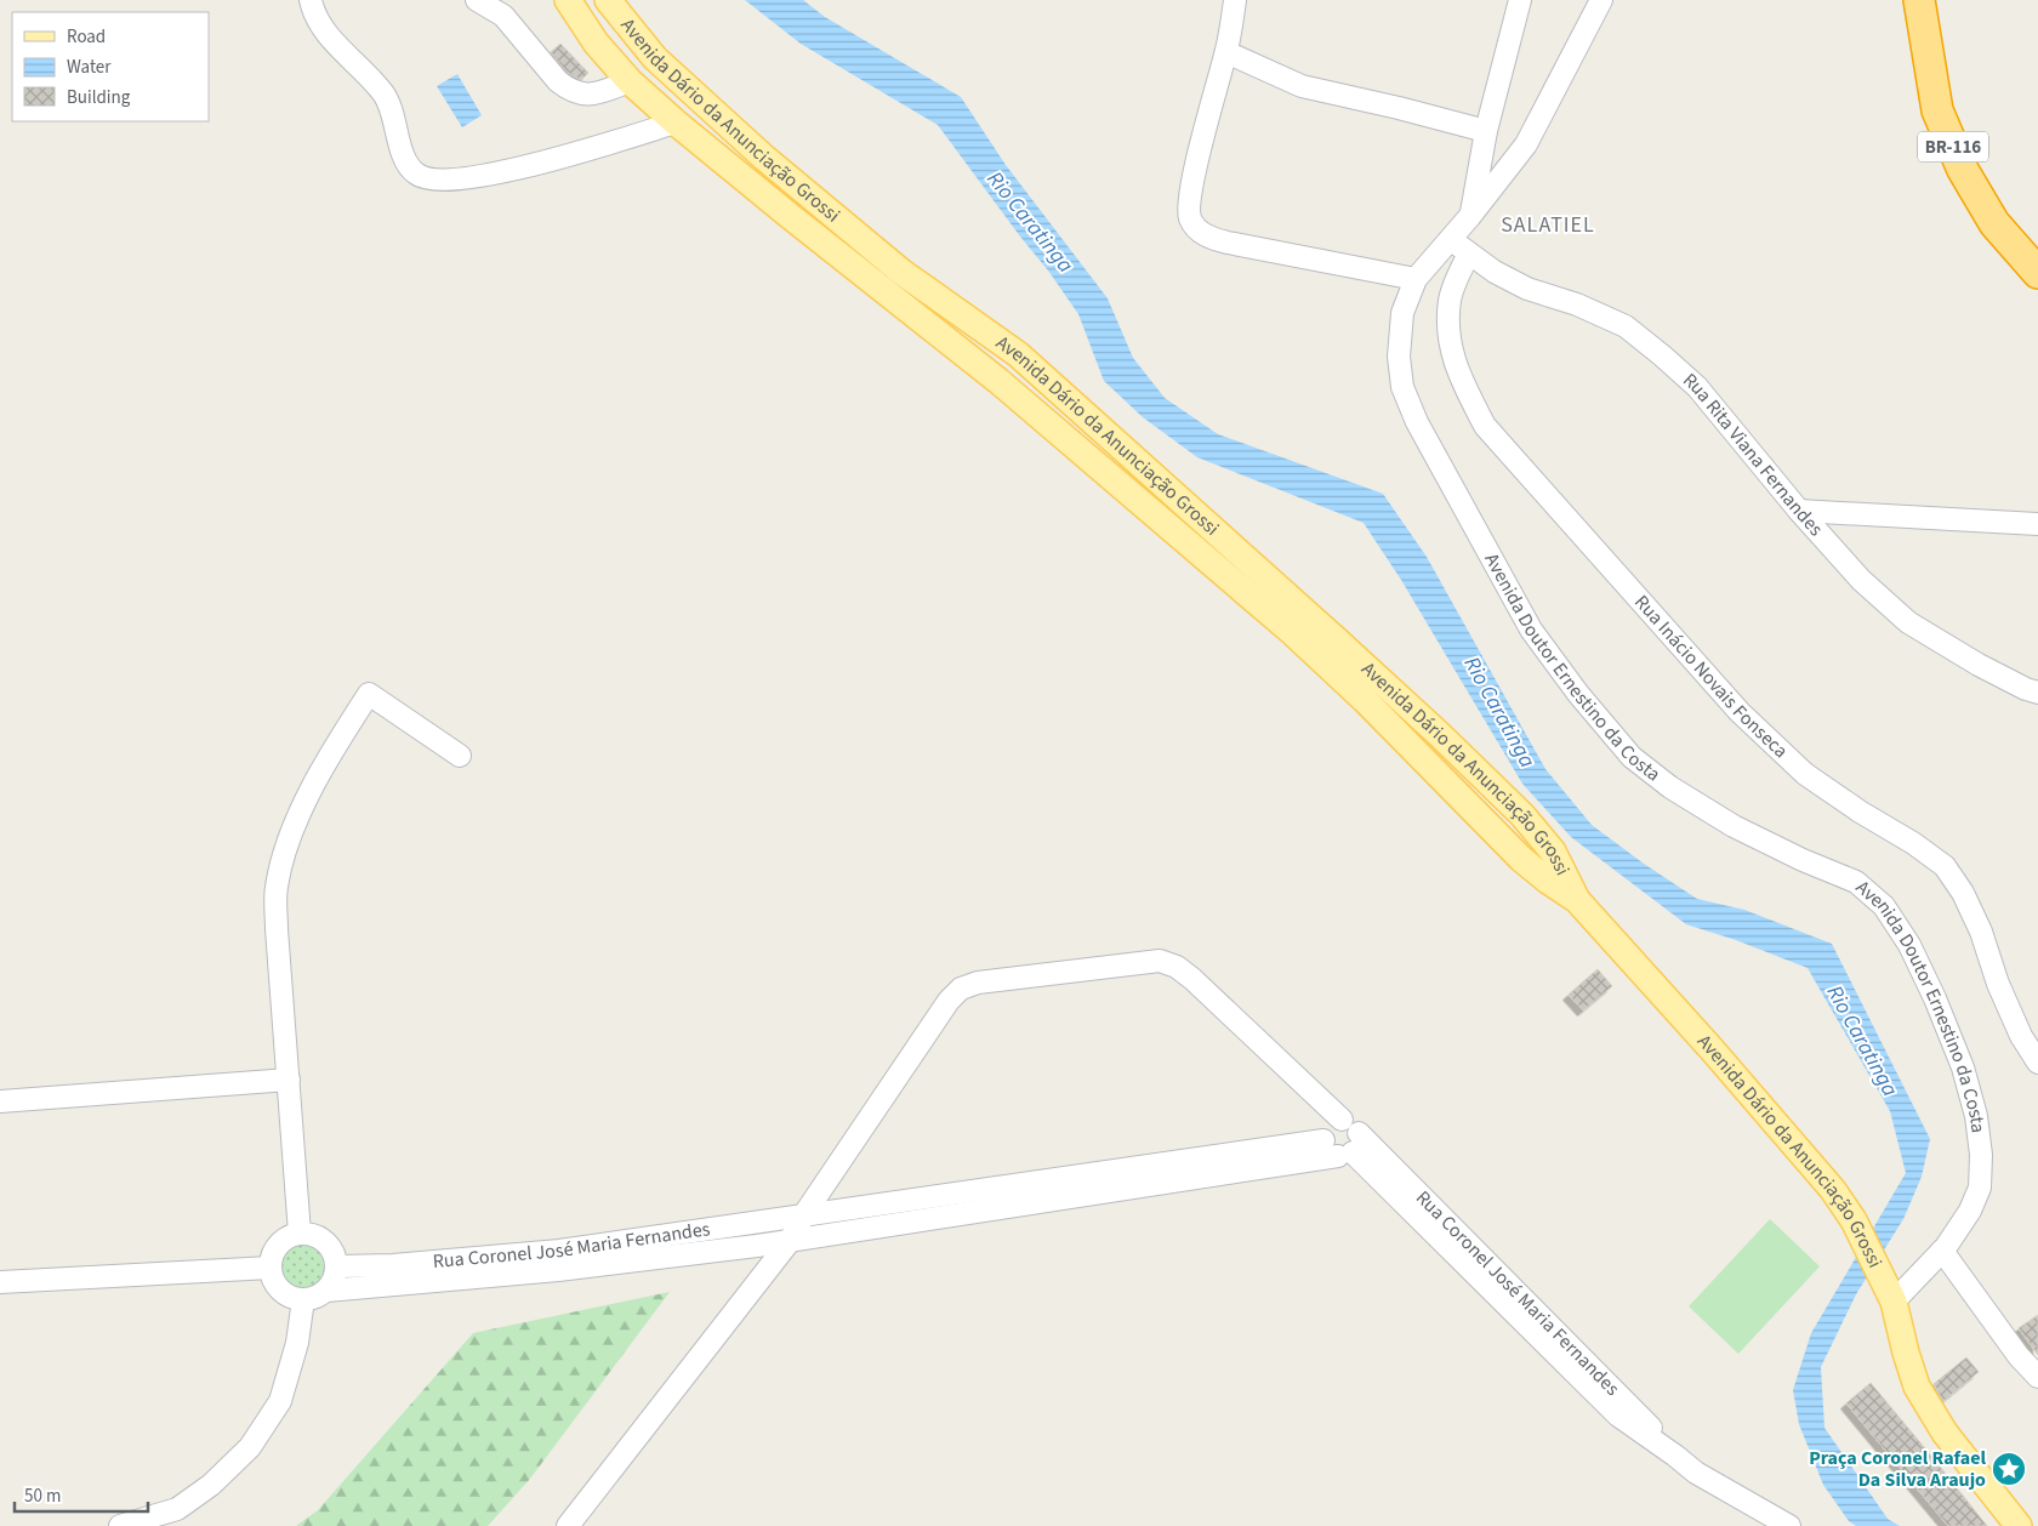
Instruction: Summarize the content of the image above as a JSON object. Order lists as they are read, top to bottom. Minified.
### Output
{"streets":{"highway":["BR-116"],"main road":["Avenida Dário da Anunciação Grossi"],"street":["Rua Rita Viana Fernandes","Avenida Doutor Ernestino da Costa","Rua Inácio Novais Fonseca","Rua Coronel José Maria Fernandes"]},"crossings":[["Rua Rita Viana Fernandes","Avenida Doutor Ernestino da Costa"],["Rua Rita Viana Fernandes","Rua Inácio Novais Fonseca"]],"districts":["SALATIEL"],"water":["Rio Caratinga"],"places":{"place":["Praça Coronel Rafael Da Silva Araujo"]},"legend":["Road","Water","Building"],"scale_bar":"50 m"}
